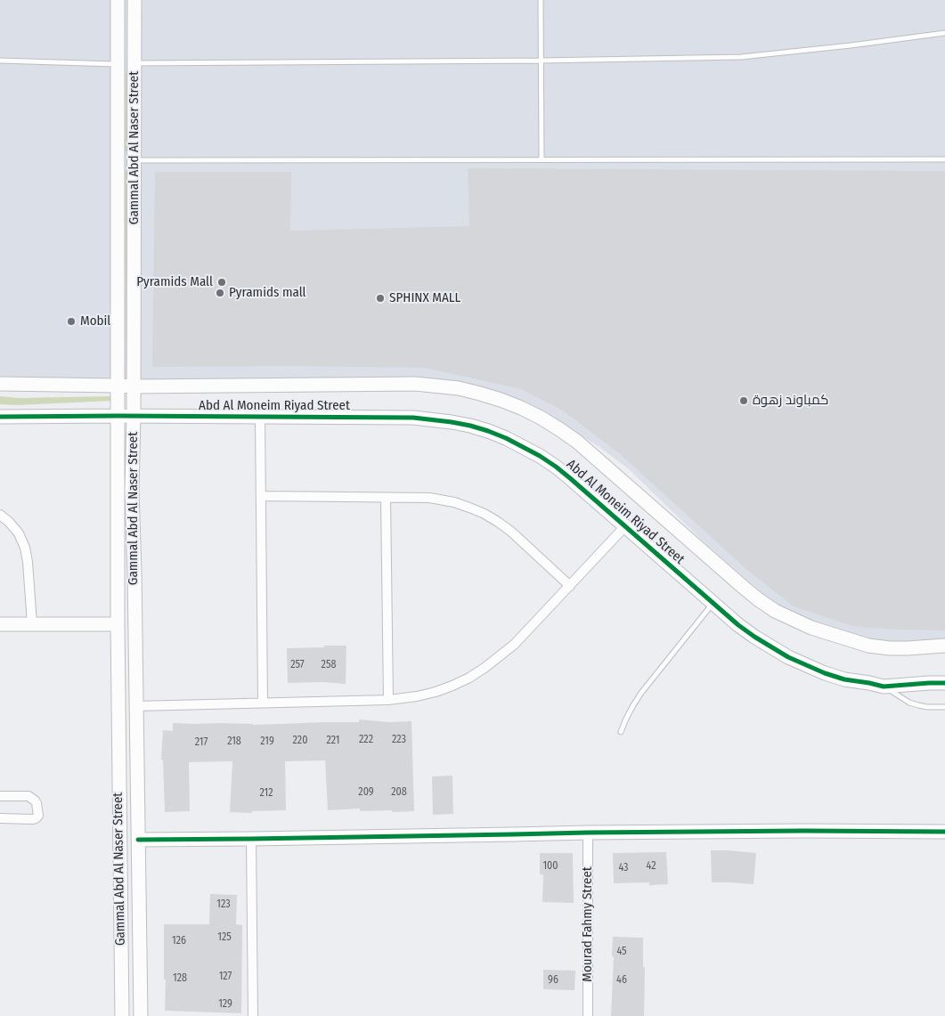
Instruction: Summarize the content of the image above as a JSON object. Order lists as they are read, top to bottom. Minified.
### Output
{"streets":{"street":["Gammal Abd Al Naser Street","Abd Al Moneim Riyad Street","Mourad Fahmy Street"]},"crossings":[["Gammal Abd Al Naser Street","Abd Al Moneim Riyad Street"]],"places":["Pyramids Mall","Pyramids mall","SPHINX MALL","Mobil","كمباوند زهوة"],"house_numbers":["257","258","222","223","220","221","218","219","217","209","208","212","100","42","43","123","125","126","45","127","128","96","46","129"]}
